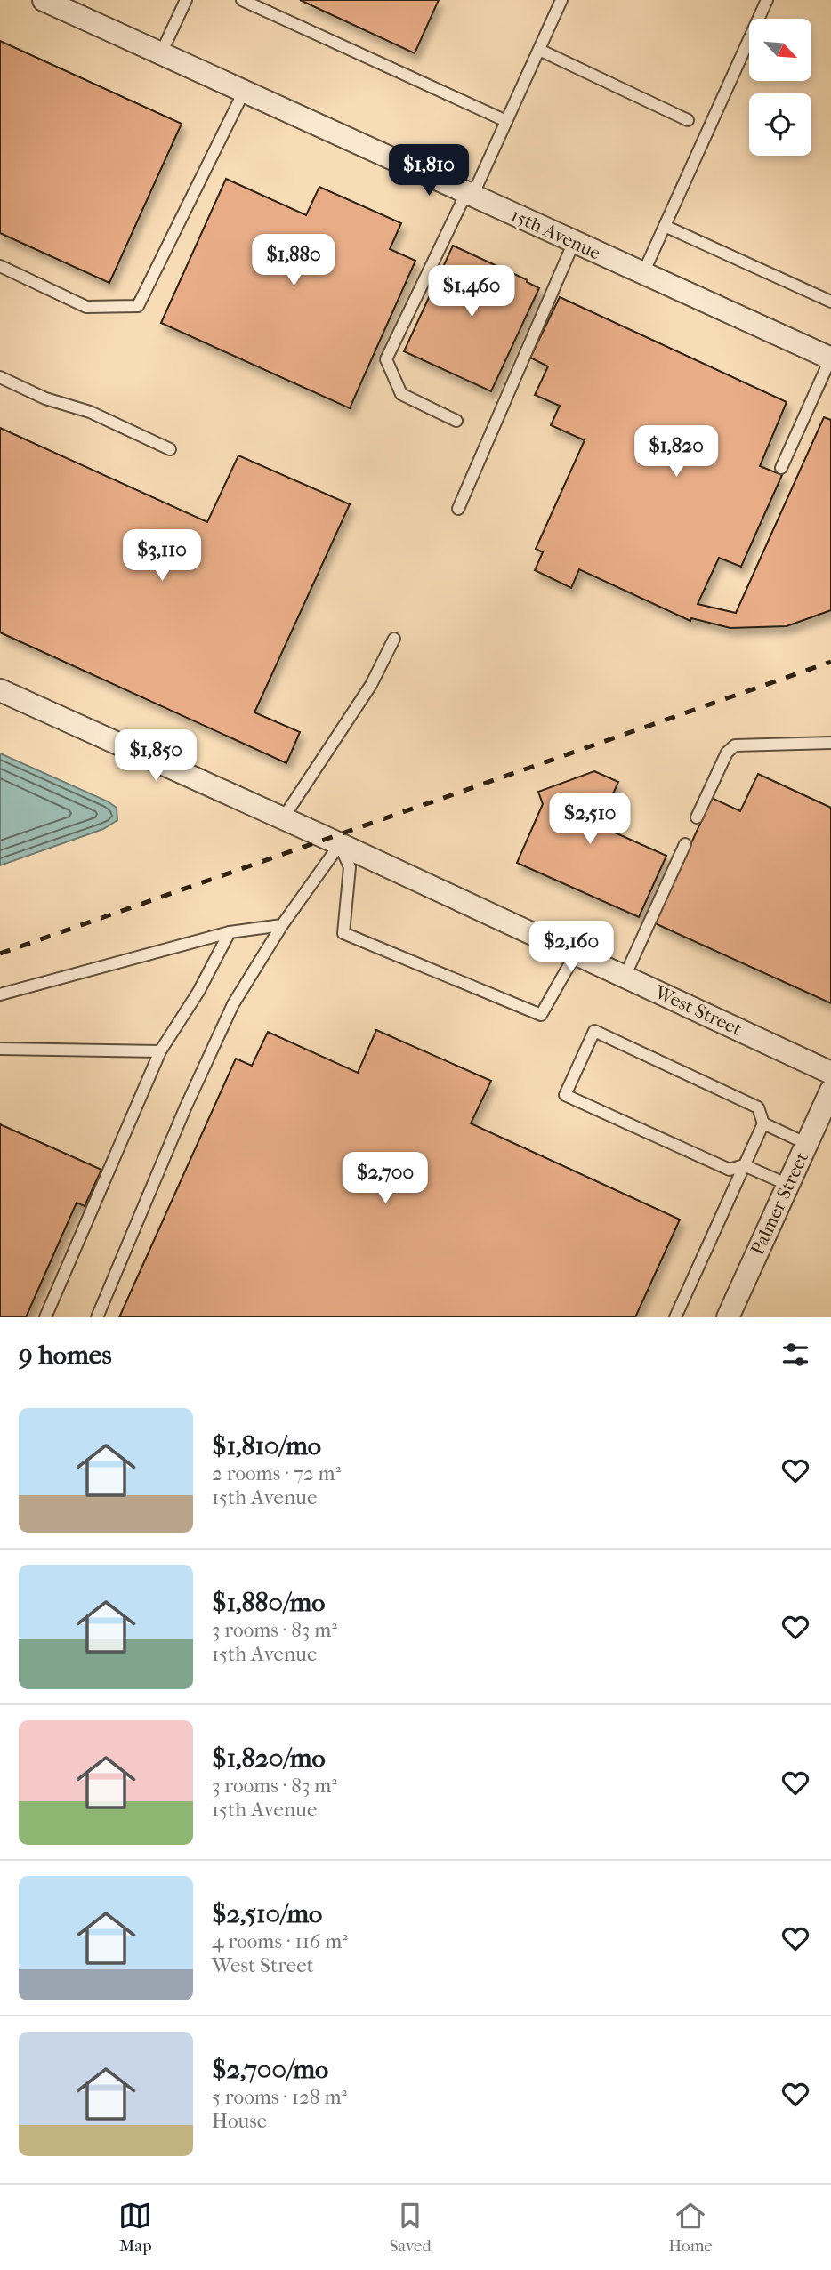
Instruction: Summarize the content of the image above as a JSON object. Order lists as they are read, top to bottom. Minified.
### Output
{"streets":{"street":["15th Avenue","West Street","Palmer Street"]},"north":"bottom right","page":{"price":["$1,810","$1,880","$1,460","$1,820","$3,110","$1,850","$2,510","$2,160","$2,700"],"heading":"9 homes","list":[{"name":"$1,810/mo","note":"2 rooms · 72 m² · 15th Avenue"},{"name":"$1,880/mo","note":"3 rooms · 83 m² · 15th Avenue"},{"name":"$1,820/mo","note":"3 rooms · 83 m² · 15th Avenue"},{"name":"$2,510/mo","note":"4 rooms · 116 m² · West Street"},{"name":"$2,700/mo","note":"5 rooms · 128 m² · House"}],"tabs":["Map","Saved","Home"]}}
